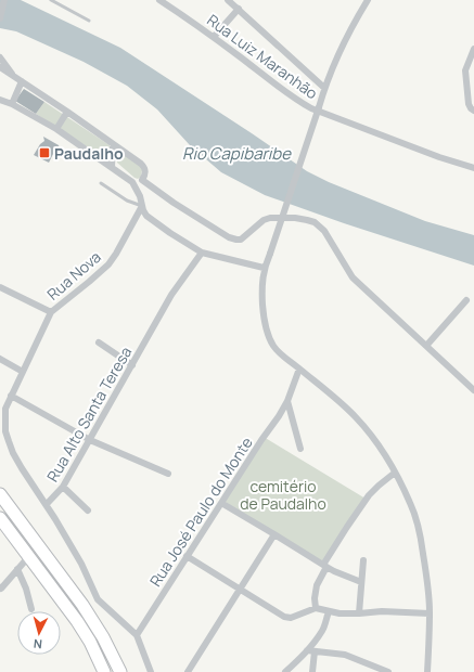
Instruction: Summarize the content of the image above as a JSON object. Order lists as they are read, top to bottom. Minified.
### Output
{"streets":{"street":["Rua Luiz Maranhão","Rua Nova","Rua Alto Santa Teresa","Rua José Paulo do Monte"]},"crossings":[["Rua Nova","Rua Alto Santa Teresa"]],"water":["Rio Capibaribe"],"parks":["cemitério de Paudalho"],"places":{"transit":["Paudalho"]},"north":"bottom"}
